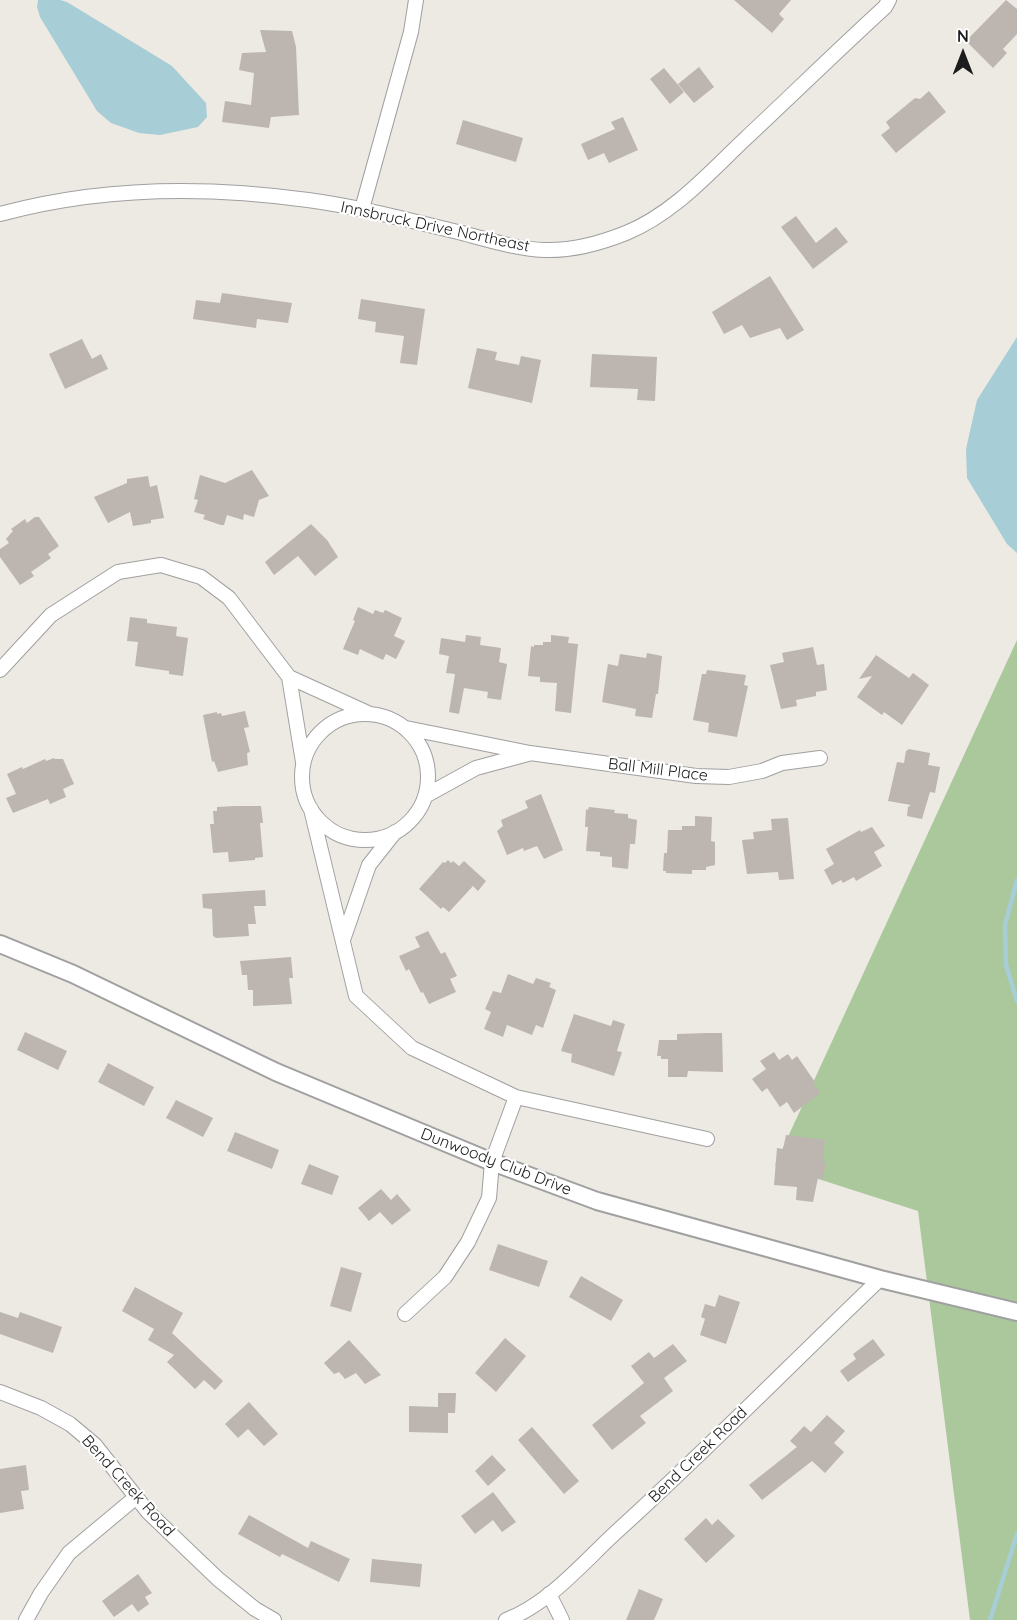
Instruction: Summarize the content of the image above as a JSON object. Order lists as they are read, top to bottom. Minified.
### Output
{"streets":{"street":["Innsbruck Drive Northeast","Ball Mill Place","Dunwoody Club Drive","Bend Creek Road"]},"crossings":[["Dunwoody Club Drive","Bend Creek Road"]],"north":"top"}
